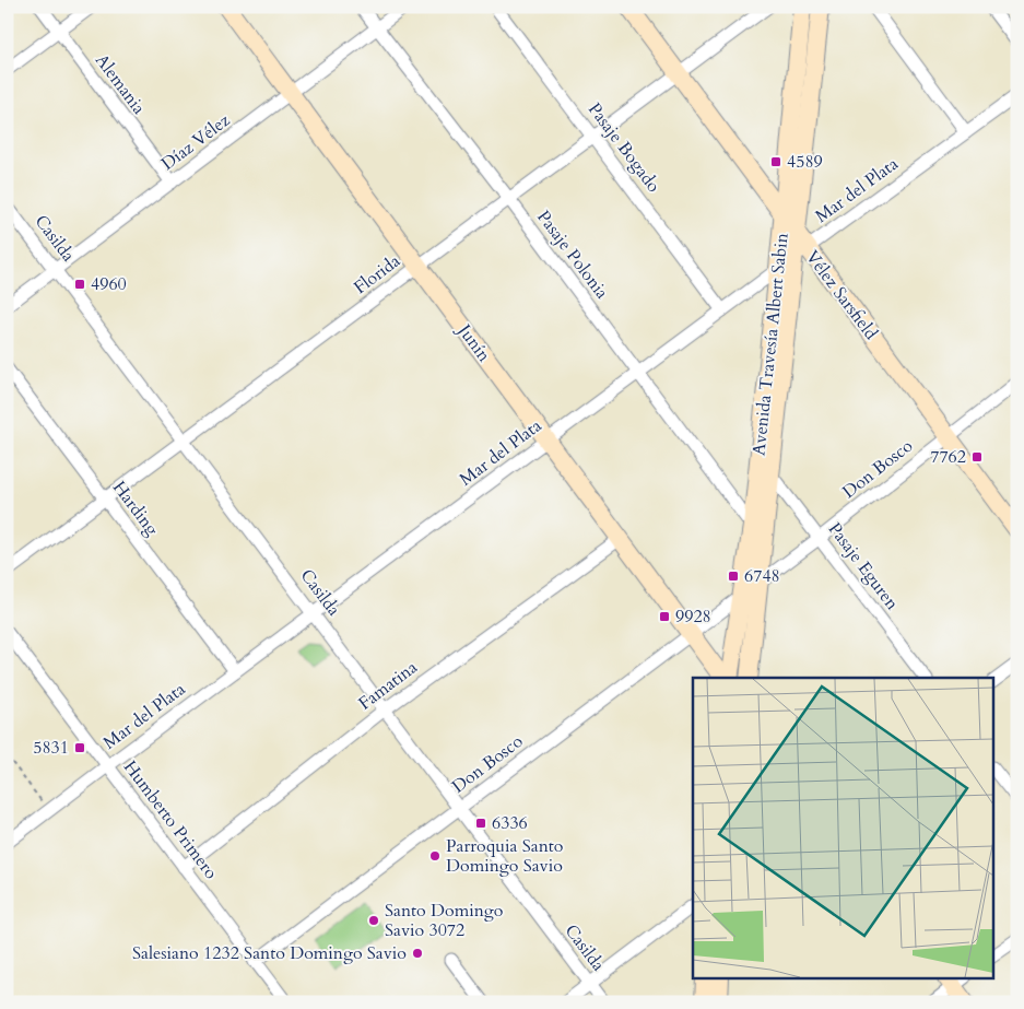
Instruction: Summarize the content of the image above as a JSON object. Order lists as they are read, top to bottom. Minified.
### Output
{"streets":{"main road":["Vélez Sarsfield","Junín","Avenida Travesía Albert Sabin"],"street":["Alemania","Díaz Vélez","Pasaje Bogado","Mar del Plata","Casilda","Pasaje Polonia","Florida","Don Bosco","Harding","Pasaje Eguren","Famatina","Humberto Primero"]},"crossings":[["Alemania","Díaz Vélez"],["Díaz Vélez","Casilda"],["Díaz Vélez","Pasaje Polonia"],["Díaz Vélez","Junín"],["Pasaje Bogado","Mar del Plata"],["Pasaje Bogado","Florida"],["Mar del Plata","Casilda"],["Mar del Plata","Pasaje Polonia"],["Mar del Plata","Vélez Sarsfield"],["Mar del Plata","Junín"],["Mar del Plata","Avenida Travesía Albert Sabin"],["Mar del Plata","Harding"],["Mar del Plata","Humberto Primero"],["Casilda","Florida"],["Casilda","Don Bosco"],["Casilda","Famatina"],["Pasaje Polonia","Florida"],["Pasaje Polonia","Avenida Travesía Albert Sabin"],["Florida","Vélez Sarsfield"],["Florida","Junín"],["Florida","Harding"],["Vélez Sarsfield","Avenida Travesía Albert Sabin"],["Vélez Sarsfield","Don Bosco"],["Junín","Don Bosco"],["Junín","Famatina"],["Avenida Travesía Albert Sabin","Don Bosco"],["Avenida Travesía Albert Sabin","Pasaje Eguren"],["Don Bosco","Pasaje Eguren"],["Don Bosco","Humberto Primero"],["Famatina","Humberto Primero"]],"places":{"transit":["4589","4960","7762","6748","9928","5831","6336"],"other":["Parroquia Santo Domingo Savio","Santo Domingo Savio 3072","Salesiano 1232 Santo Domingo Savio"]}}
